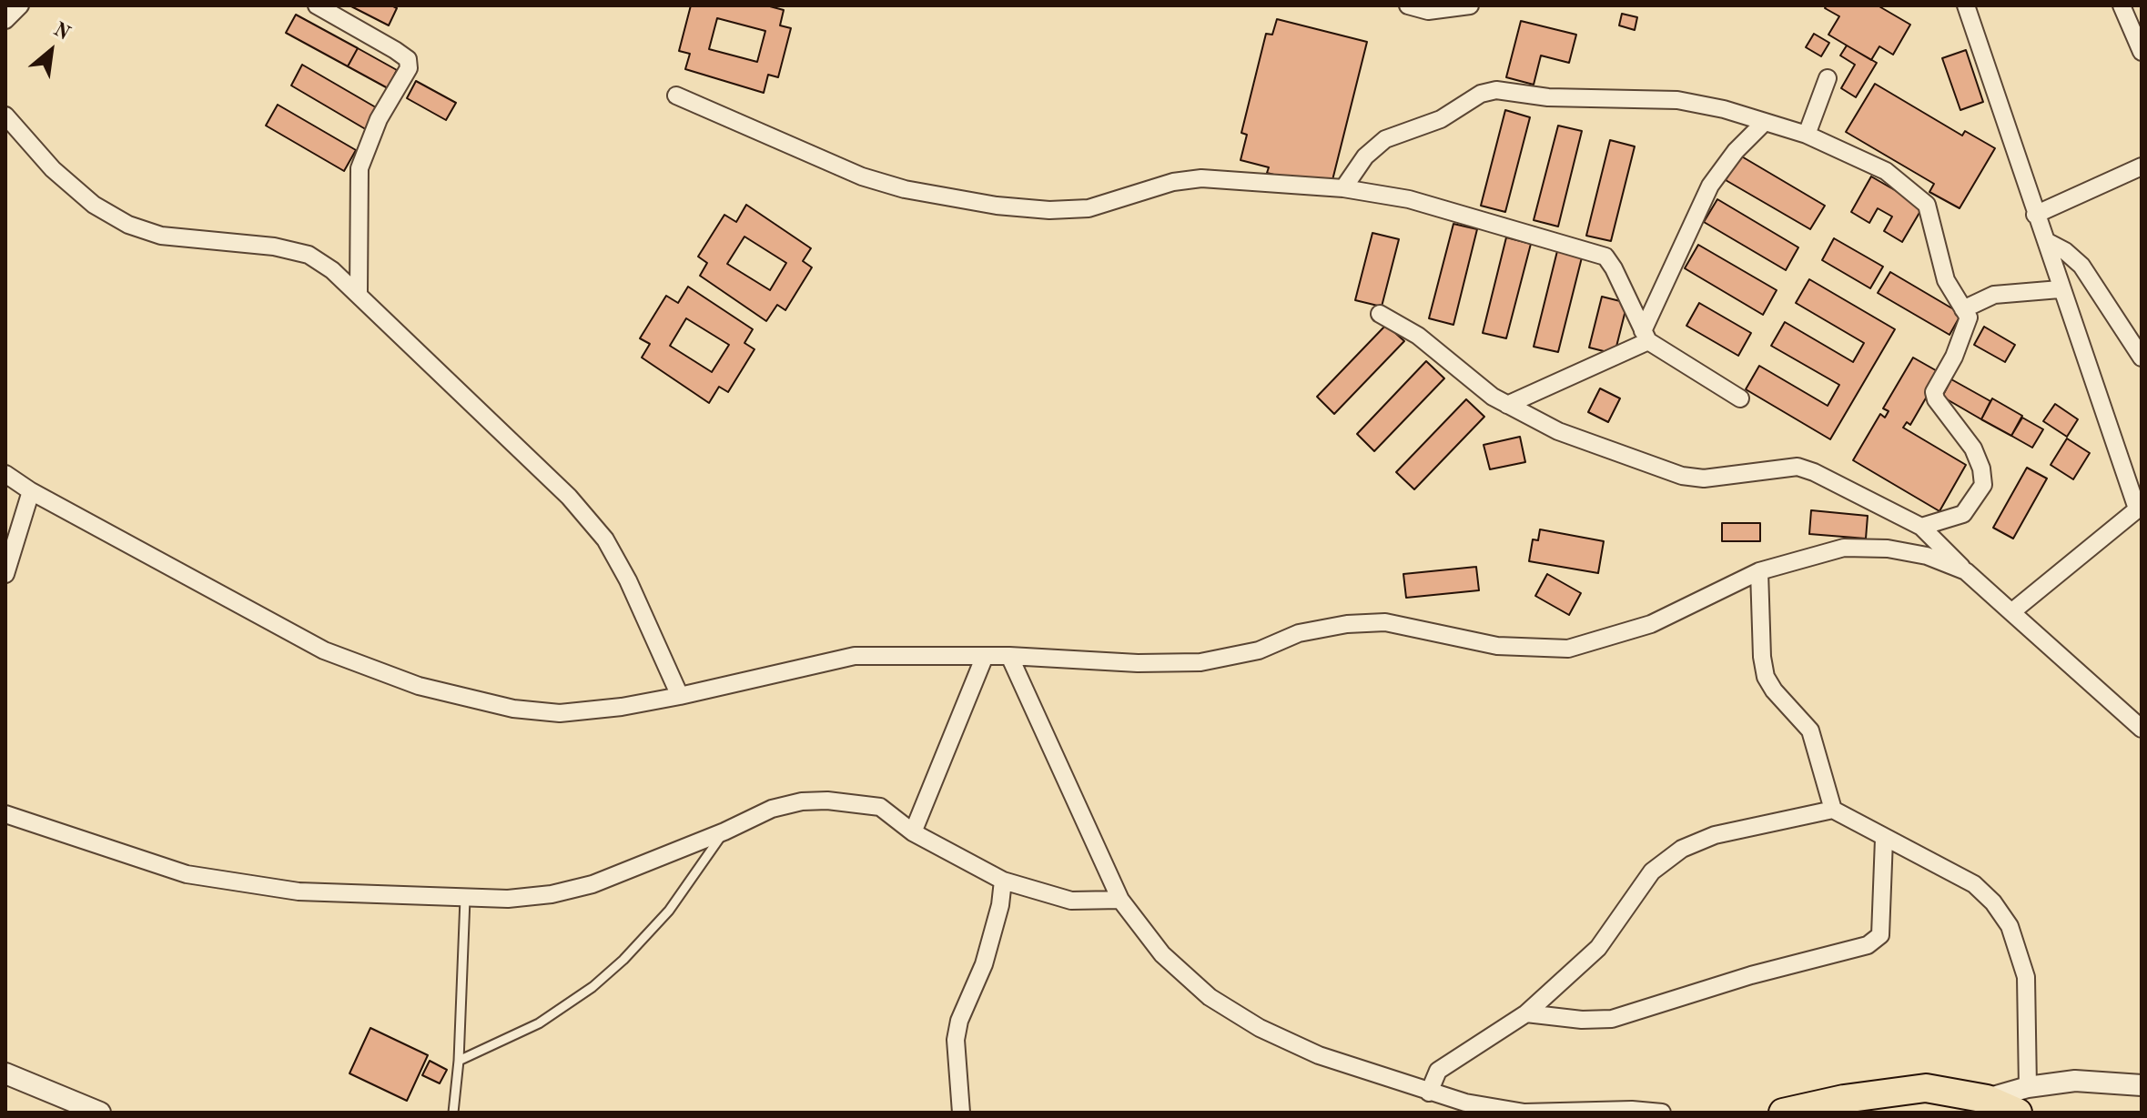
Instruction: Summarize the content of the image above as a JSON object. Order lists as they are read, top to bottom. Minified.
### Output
{"north":"top right"}
